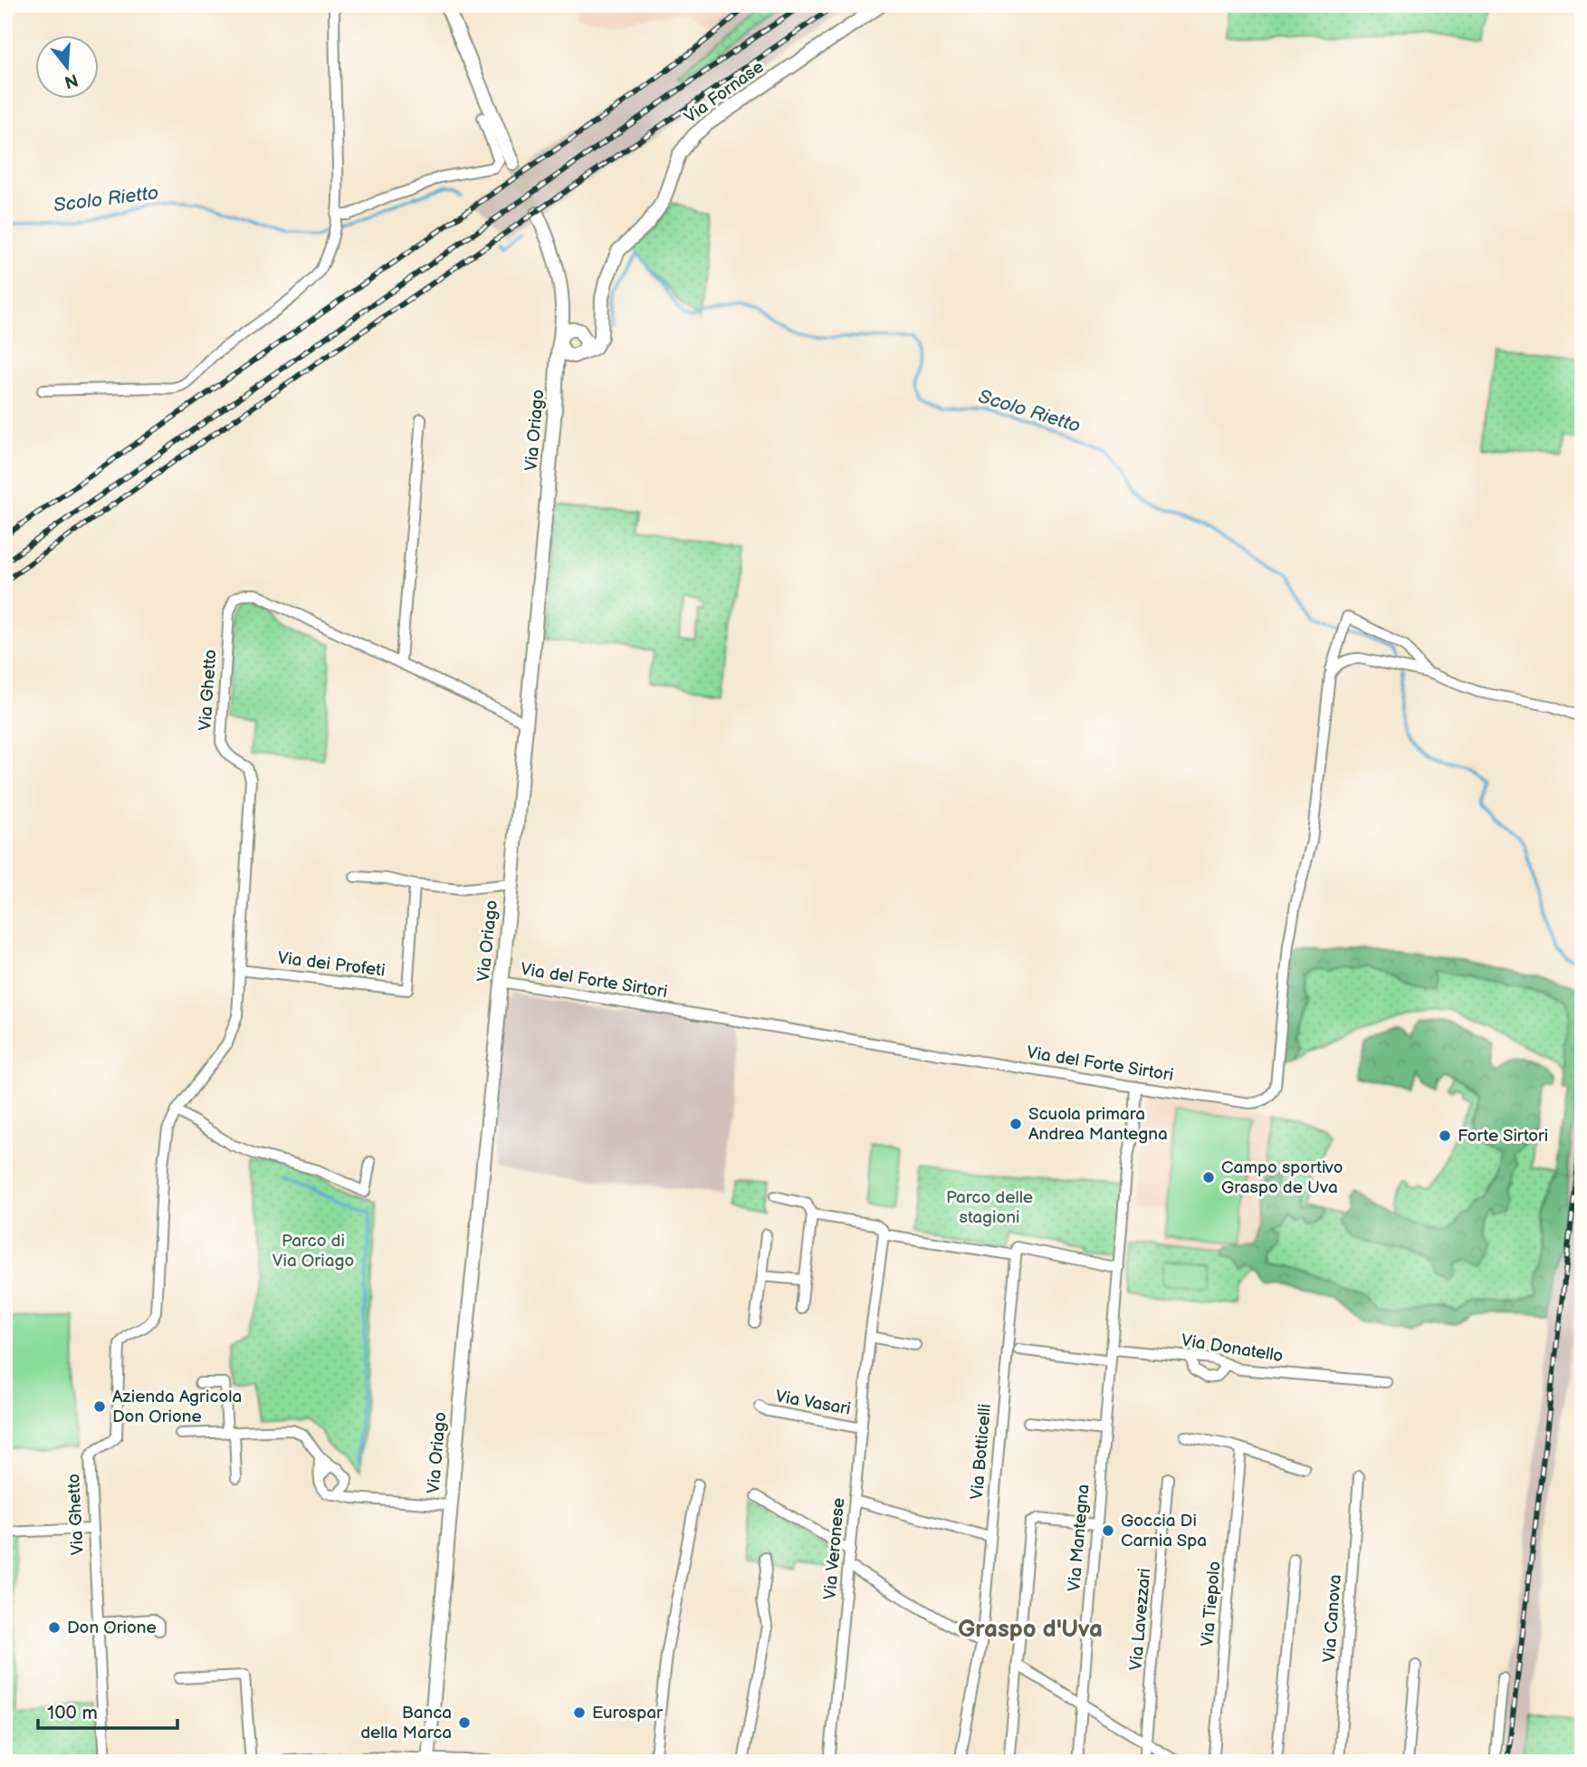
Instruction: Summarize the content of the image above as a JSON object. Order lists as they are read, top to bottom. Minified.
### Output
{"streets":{"street":["Via Fornase","Via Oriago","Via Ghetto","Via dei Profeti","Via del Forte Sirtori","Via Donatello","Via Vasari","Via Botticelli","Via Mantegna","Via Veronese","Via Tiepolo","Via Canova","Via Lavezzari"]},"crossings":[["Via Fornase","Via Oriago"],["Via Oriago","Via Ghetto"],["Via Oriago","Via del Forte Sirtori"],["Via Ghetto","Via dei Profeti"],["Via del Forte Sirtori","Via Mantegna"],["Via Donatello","Via Mantegna"],["Via Vasari","Via Veronese"]],"districts":["Graspo d'Uva"],"water":["Scolo Rietto"],"parks":["Parco delle stagioni","Parco di Via Oriago"],"places":["Scuola primara Andrea Mantegna","Forte Sirtori","Campo sportivo Graspo de Uva","Azienda Agricola Don Orione","Goccia Di Carnia Spa","Don Orione","Eurospar","Banca della Marca"],"scale_bar":"100 m","north":"bottom"}
